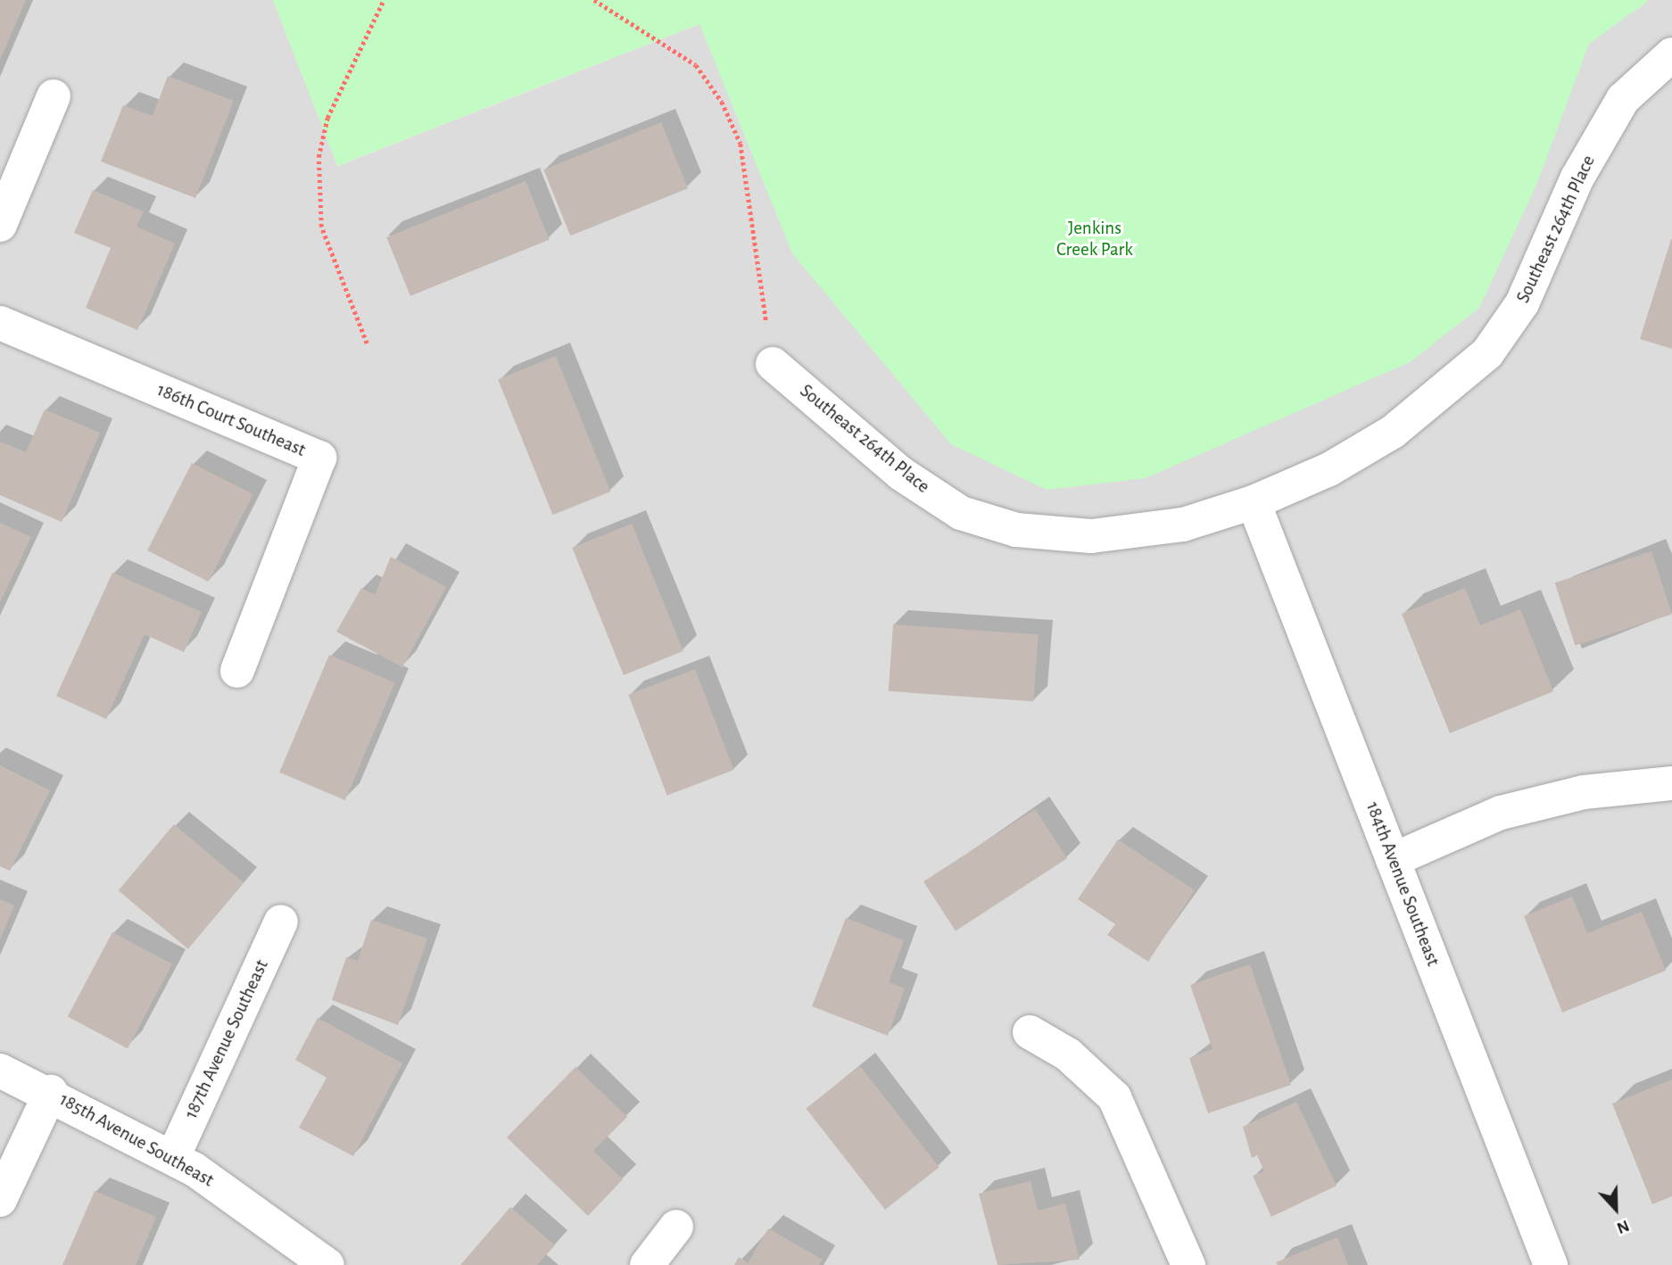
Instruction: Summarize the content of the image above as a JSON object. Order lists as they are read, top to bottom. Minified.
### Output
{"streets":{"street":["Southeast 264th Place","186th Court Southeast","184th Avenue Southeast","187th Avenue Southeast","185th Avenue Southeast"]},"crossings":[["Southeast 264th Place","184th Avenue Southeast"],["187th Avenue Southeast","185th Avenue Southeast"]],"parks":["Jenkins Creek Park"],"north":"bottom"}
